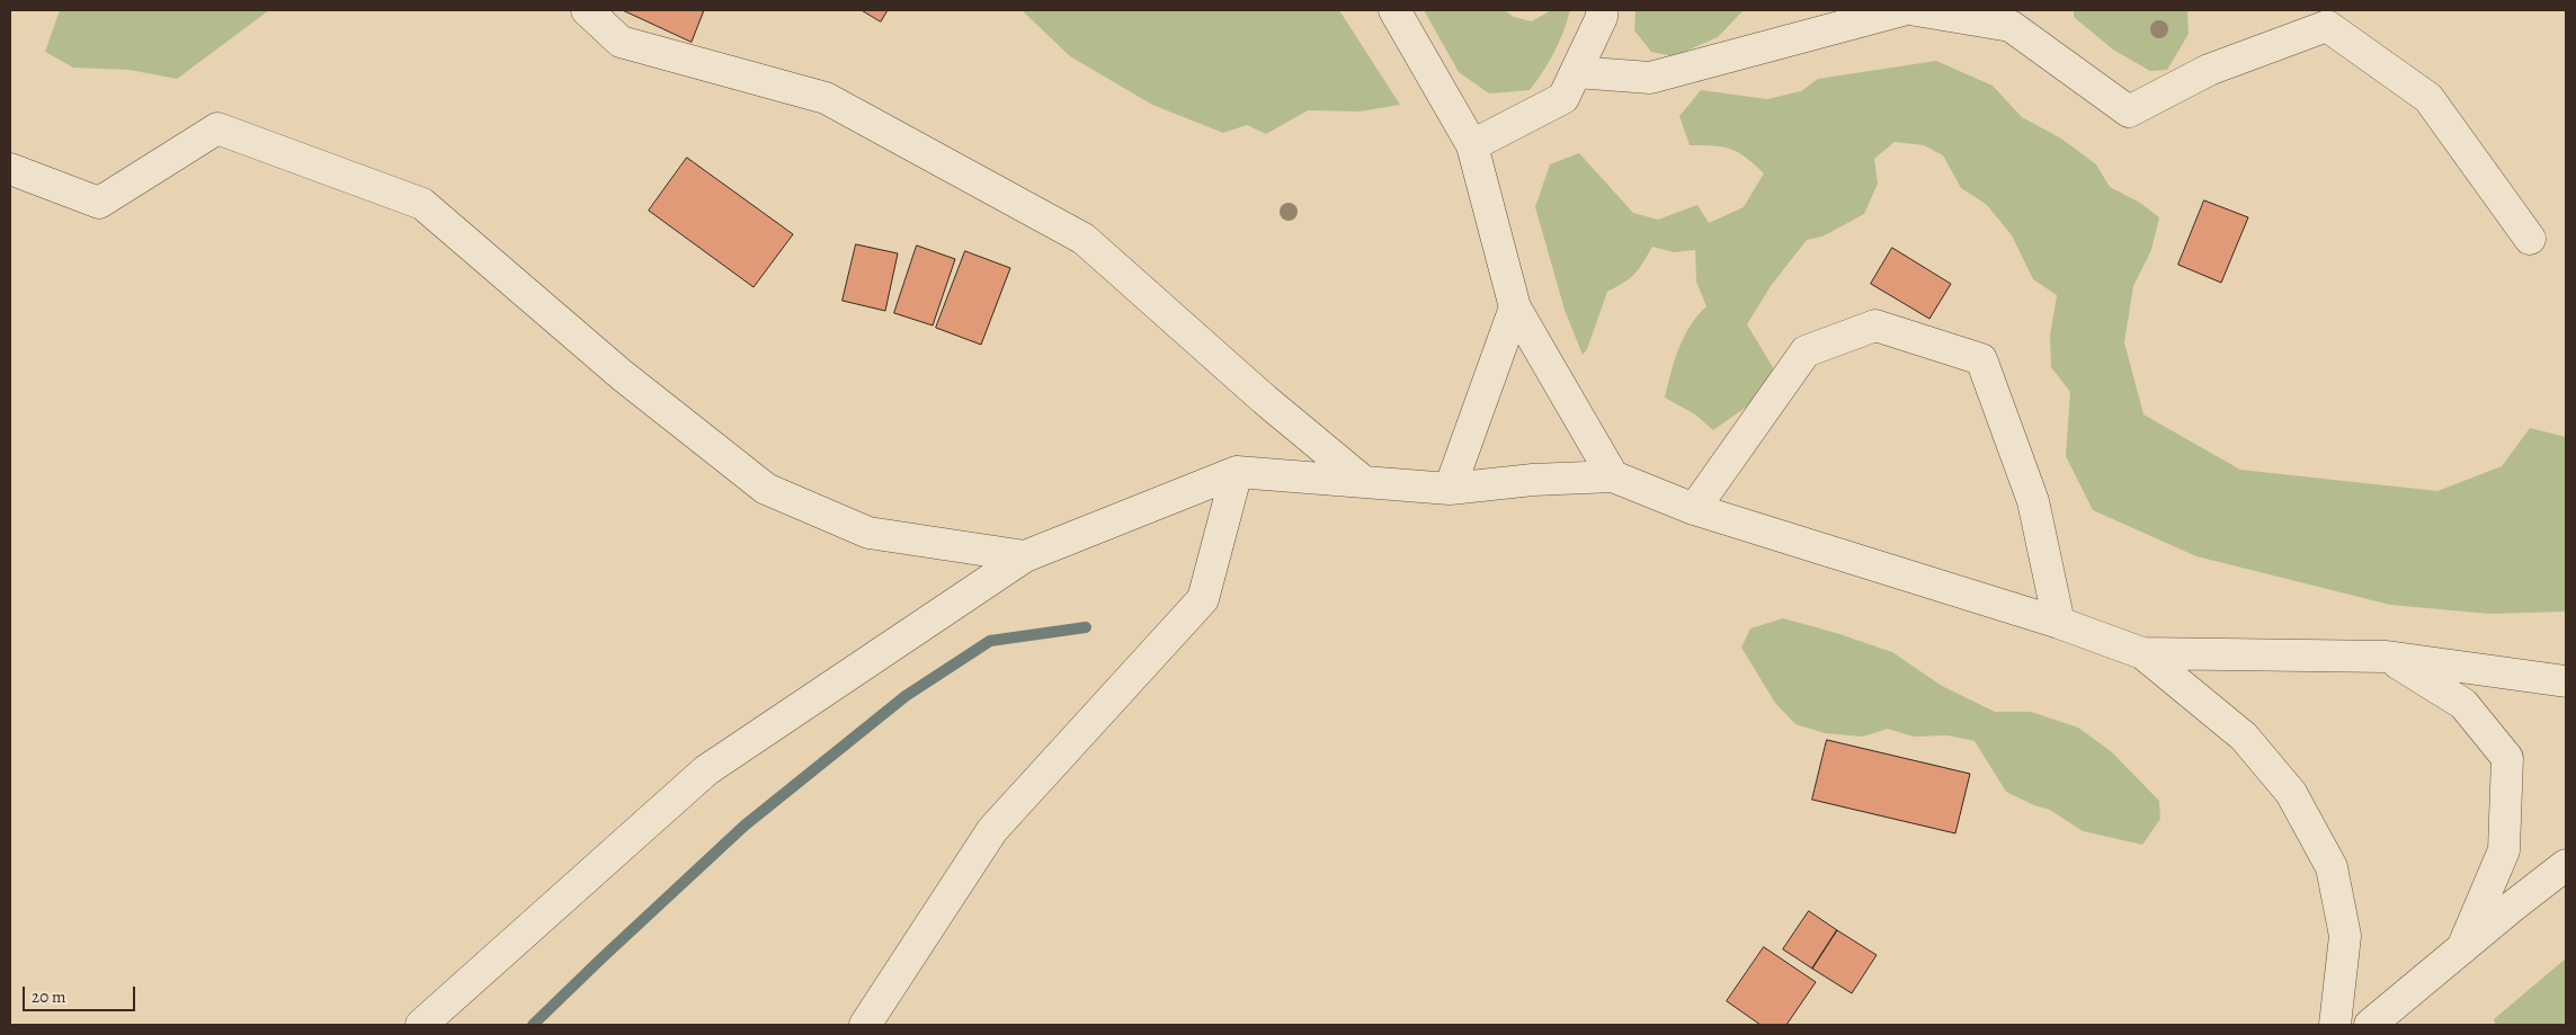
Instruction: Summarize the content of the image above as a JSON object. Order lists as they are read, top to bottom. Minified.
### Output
{"scale_bar":"20 m"}
